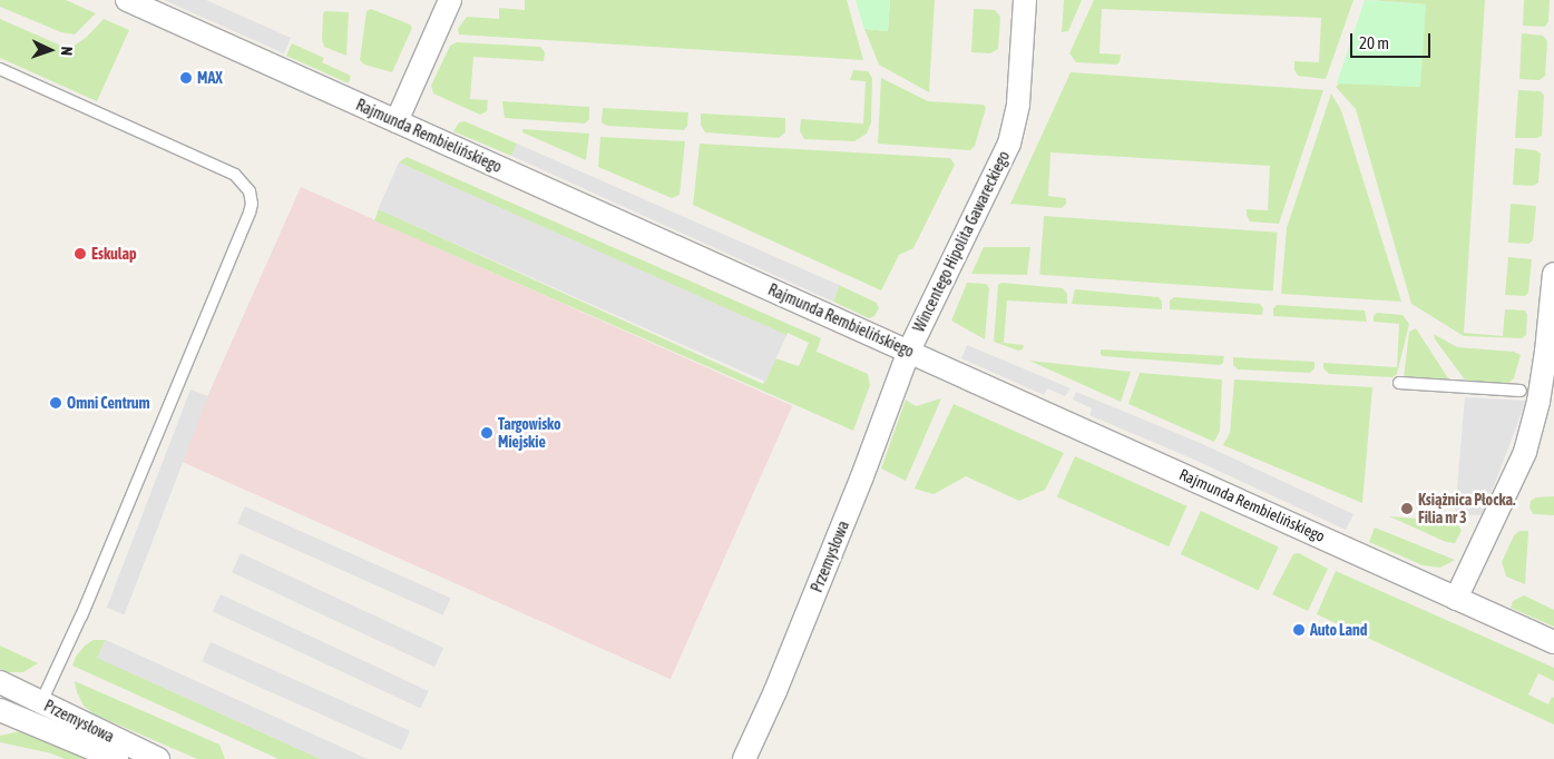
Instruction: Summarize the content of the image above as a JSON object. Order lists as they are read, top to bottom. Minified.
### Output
{"streets":{"street":["Rajmunda Rembielińskiego","Wincentego Hipolita Gawareckiego","Przemysłowa"]},"crossings":[["Rajmunda Rembielińskiego","Wincentego Hipolita Gawareckiego"],["Rajmunda Rembielińskiego","Przemysłowa"],["Wincentego Hipolita Gawareckiego","Przemysłowa"]],"places":["MAX","Eskulap","Omni Centrum","Targowisko Miejskie","Książnica Płocka. Filia nr 3","Auto Land"],"scale_bar":"20 m","north":"right"}
